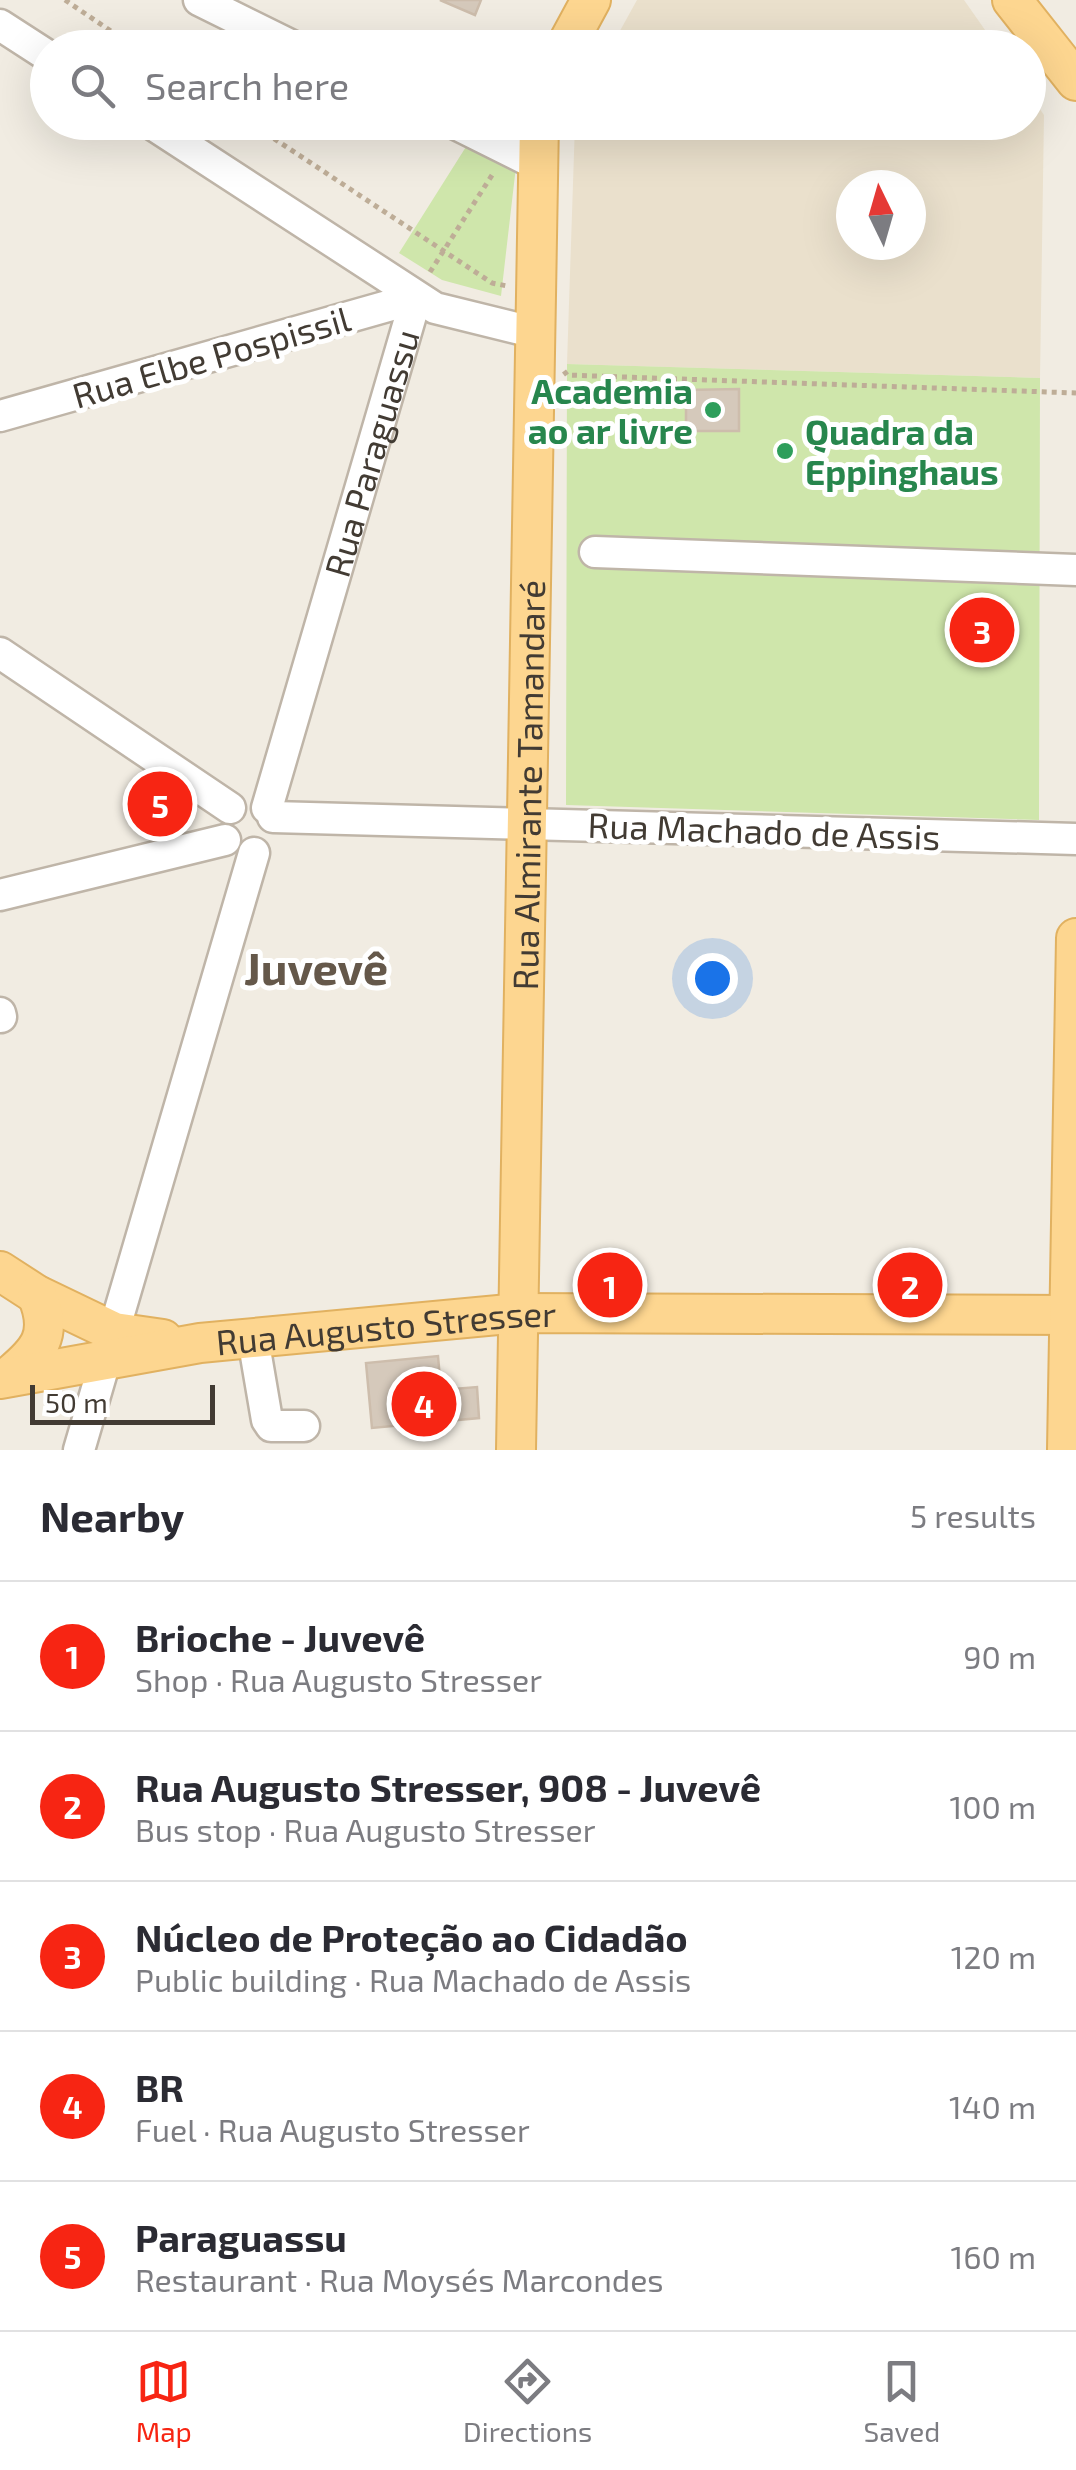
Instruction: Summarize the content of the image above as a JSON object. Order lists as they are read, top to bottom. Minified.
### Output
{"streets":{"main road":["Rua Almirante Tamandaré","Rua Augusto Stresser"],"street":["Rua Elbe Pospissil","Rua Paraguassu","Rua Machado de Assis"]},"crossings":[["Rua Elbe Pospissil","Rua Paraguassu"],["Rua Paraguassu","Rua Almirante Tamandaré"],["Rua Paraguassu","Rua Machado de Assis"],["Rua Almirante Tamandaré","Rua Machado de Assis"],["Rua Almirante Tamandaré","Rua Augusto Stresser"]],"districts":["Juvevê"],"places":["Academia ao ar livre","Quadra da Eppinghaus"],"scale_bar":"50 m","north":"top","page":{"search":"Search here","pins":["3","5","1","2","4"],"scale":"50 m","heading":["Nearby","5 results"],"list":[{"mark":"1","name":"Brioche - Juvevê","note":"Shop · Rua Augusto Stresser","value":"90 m"},{"mark":"2","name":"Rua Augusto Stresser, 908 - Juvevê","note":"Bus stop · Rua Augusto Stresser","value":"100 m"},{"mark":"3","name":"Núcleo de Proteção ao Cidadão","note":"Public building · Rua Machado de Assis","value":"120 m"},{"mark":"4","name":"BR","note":"Fuel · Rua Augusto Stresser","value":"140 m"},{"mark":"5","name":"Paraguassu","note":"Restaurant · Rua Moysés Marcondes","value":"160 m"}],"nav":["Map","Directions","Saved"]}}
